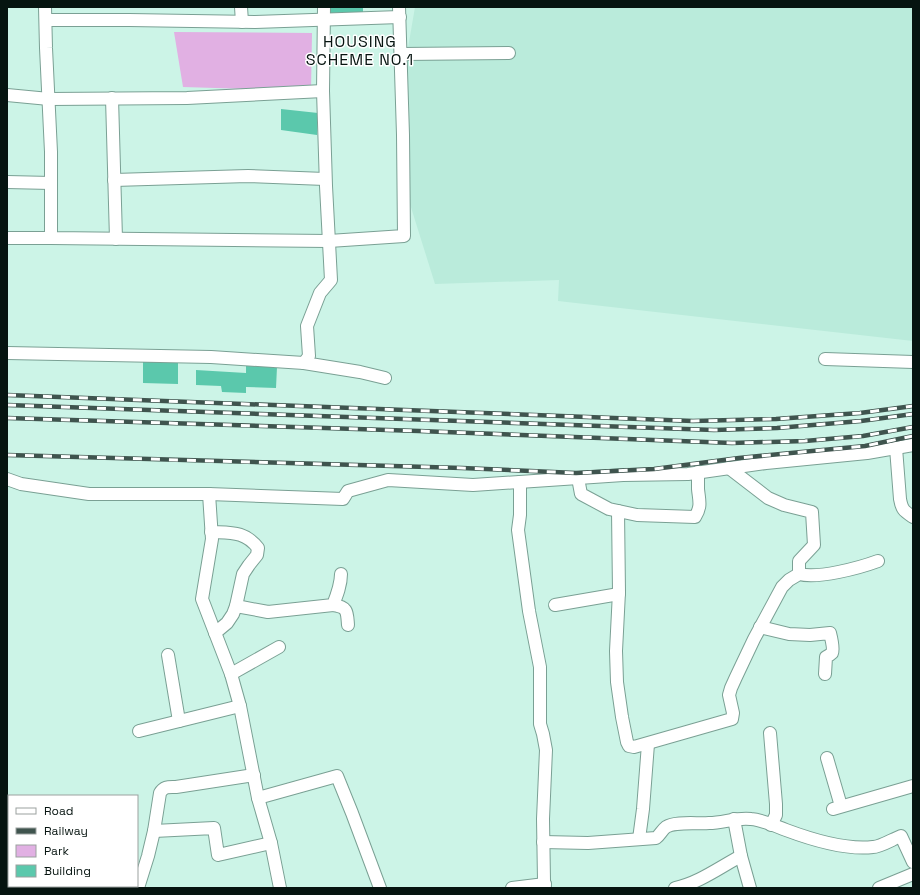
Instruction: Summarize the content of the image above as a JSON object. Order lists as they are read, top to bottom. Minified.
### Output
{"districts":["HOUSING SCHEME NO.1"],"legend":["Road","Railway","Park","Building"]}
